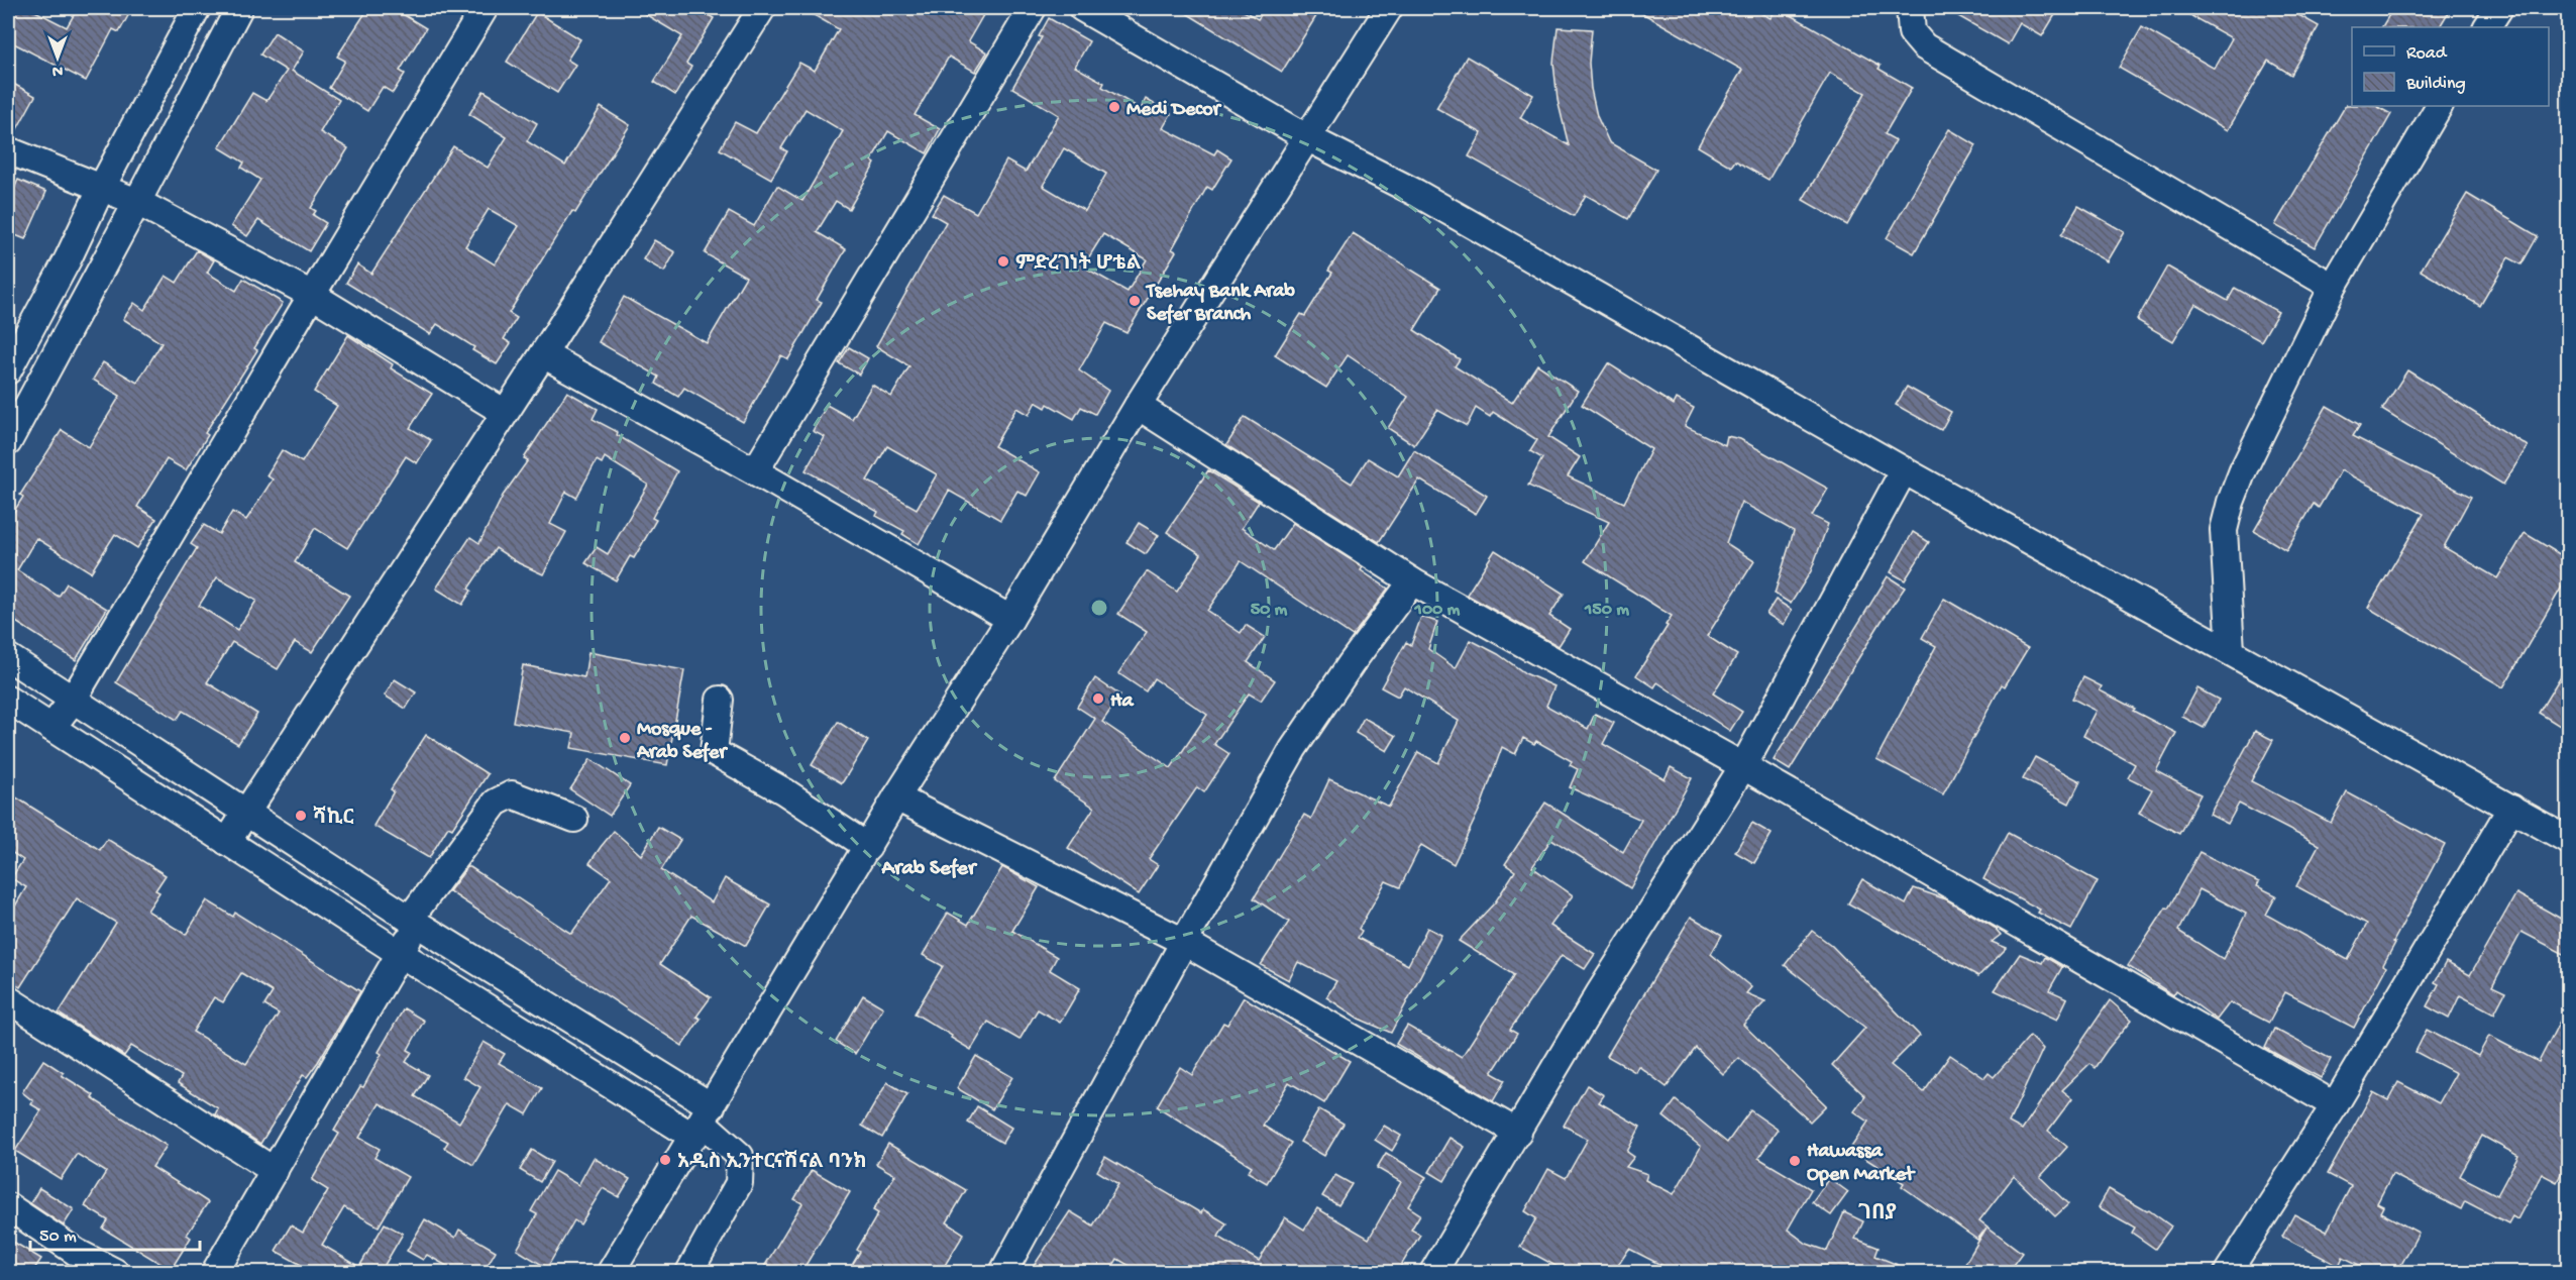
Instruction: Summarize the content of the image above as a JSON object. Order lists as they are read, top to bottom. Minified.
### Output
{"districts":["Arab Sefer","ገበያ"],"places":["Medi Decor","ምድረገነት ሆቴል","Tsehay Bank Arab Sefer Branch","Ha","Mosque - Arab Sefer","ሻኪር","አዲስ ኢንተርናሽናል ባንክ","Hawassa Open Market"],"legend":["Road","Building"],"scale_bar":"50 m","north":"bottom","rings":["50 m","100 m","150 m"]}
